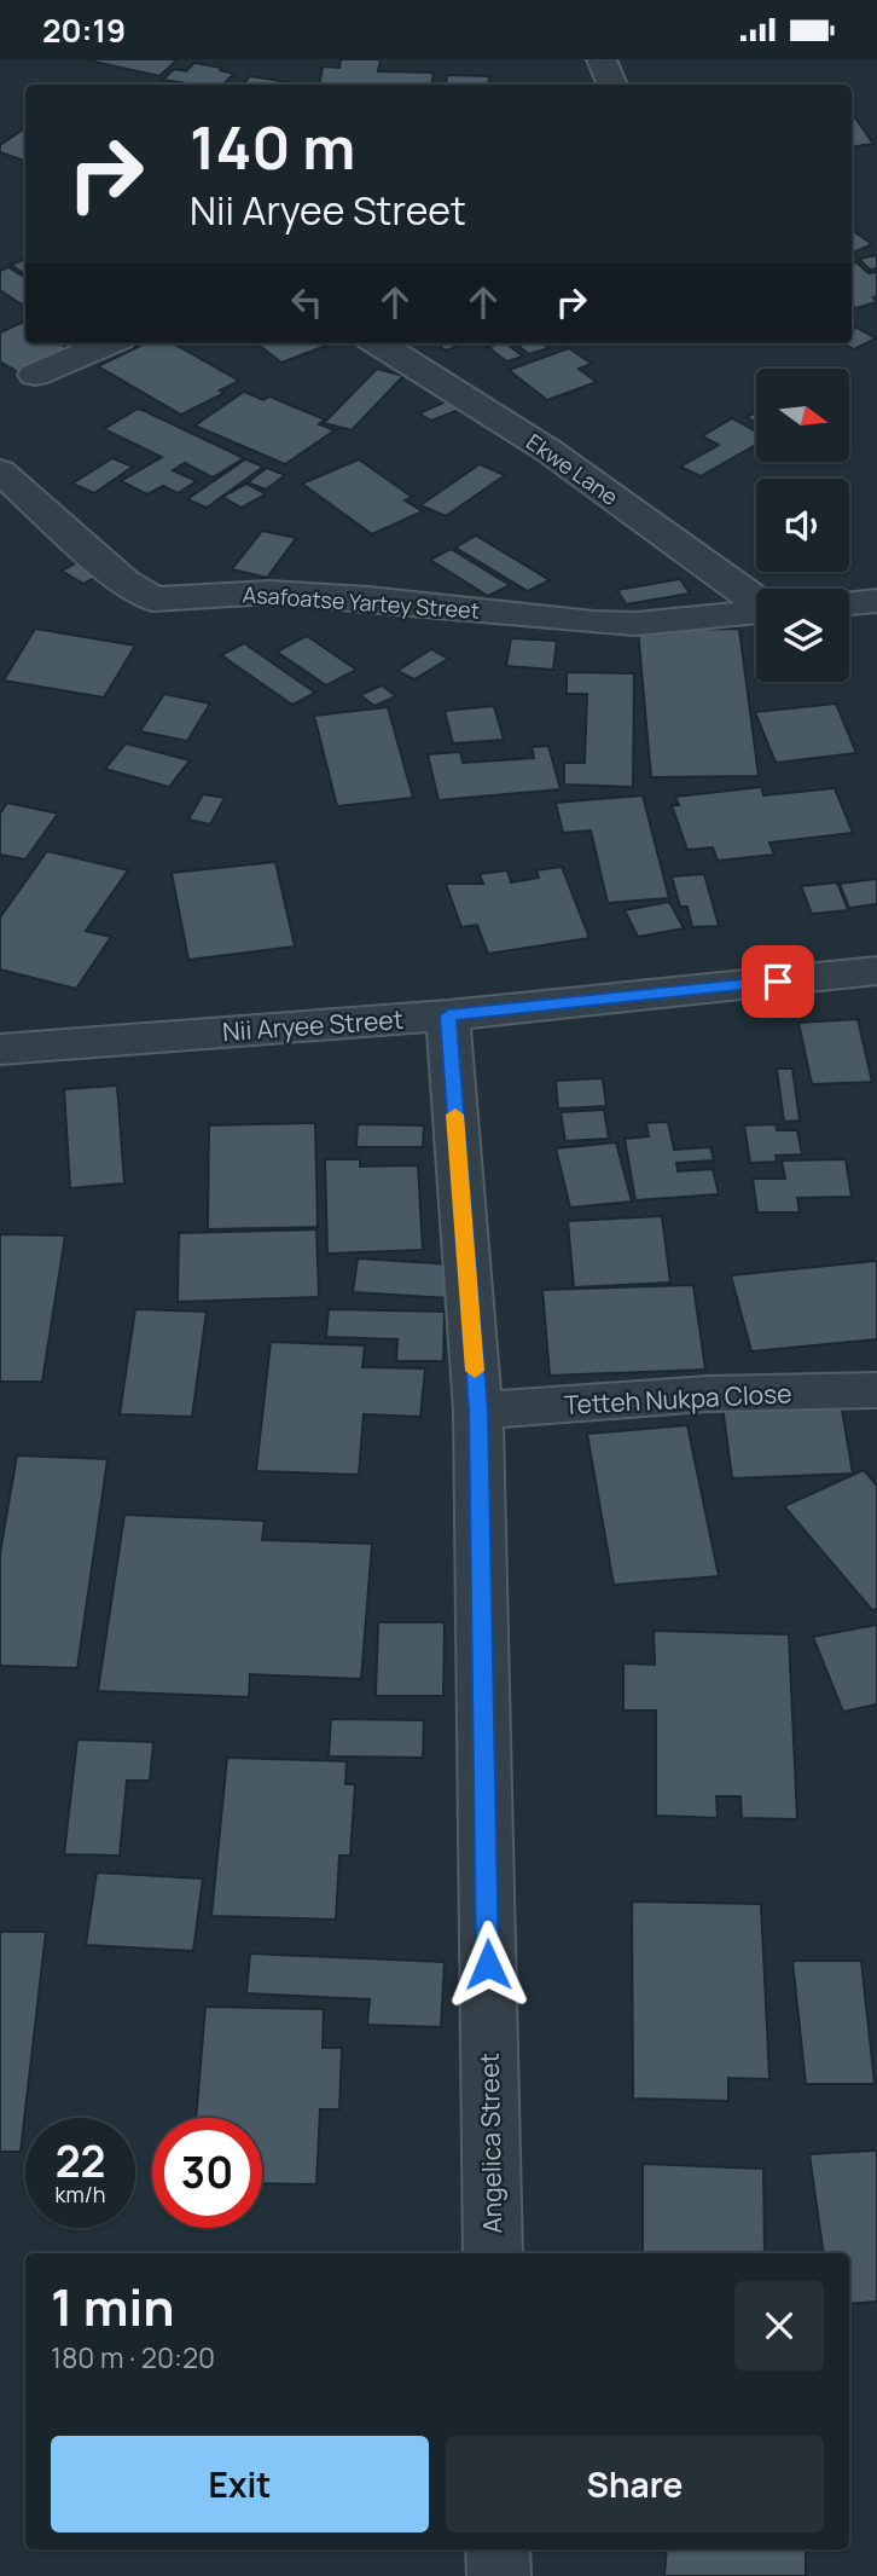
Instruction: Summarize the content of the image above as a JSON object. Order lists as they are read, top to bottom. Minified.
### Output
{"streets":{"street":["Ekwe Lane","Asafoatse Yartey Street","Nii Aryee Street","Tetteh Nukpa Close","Angelica Street"]},"crossings":[["Nii Aryee Street","Angelica Street"],["Tetteh Nukpa Close","Angelica Street"]],"north":"right","page":{"status":"20:19","turn":["140 m","Nii Aryee Street"],"speed":"22 km/h","limit":"30","heading":["1 min","180 m · 20:20"],"buttons":["Exit","Share"]}}
